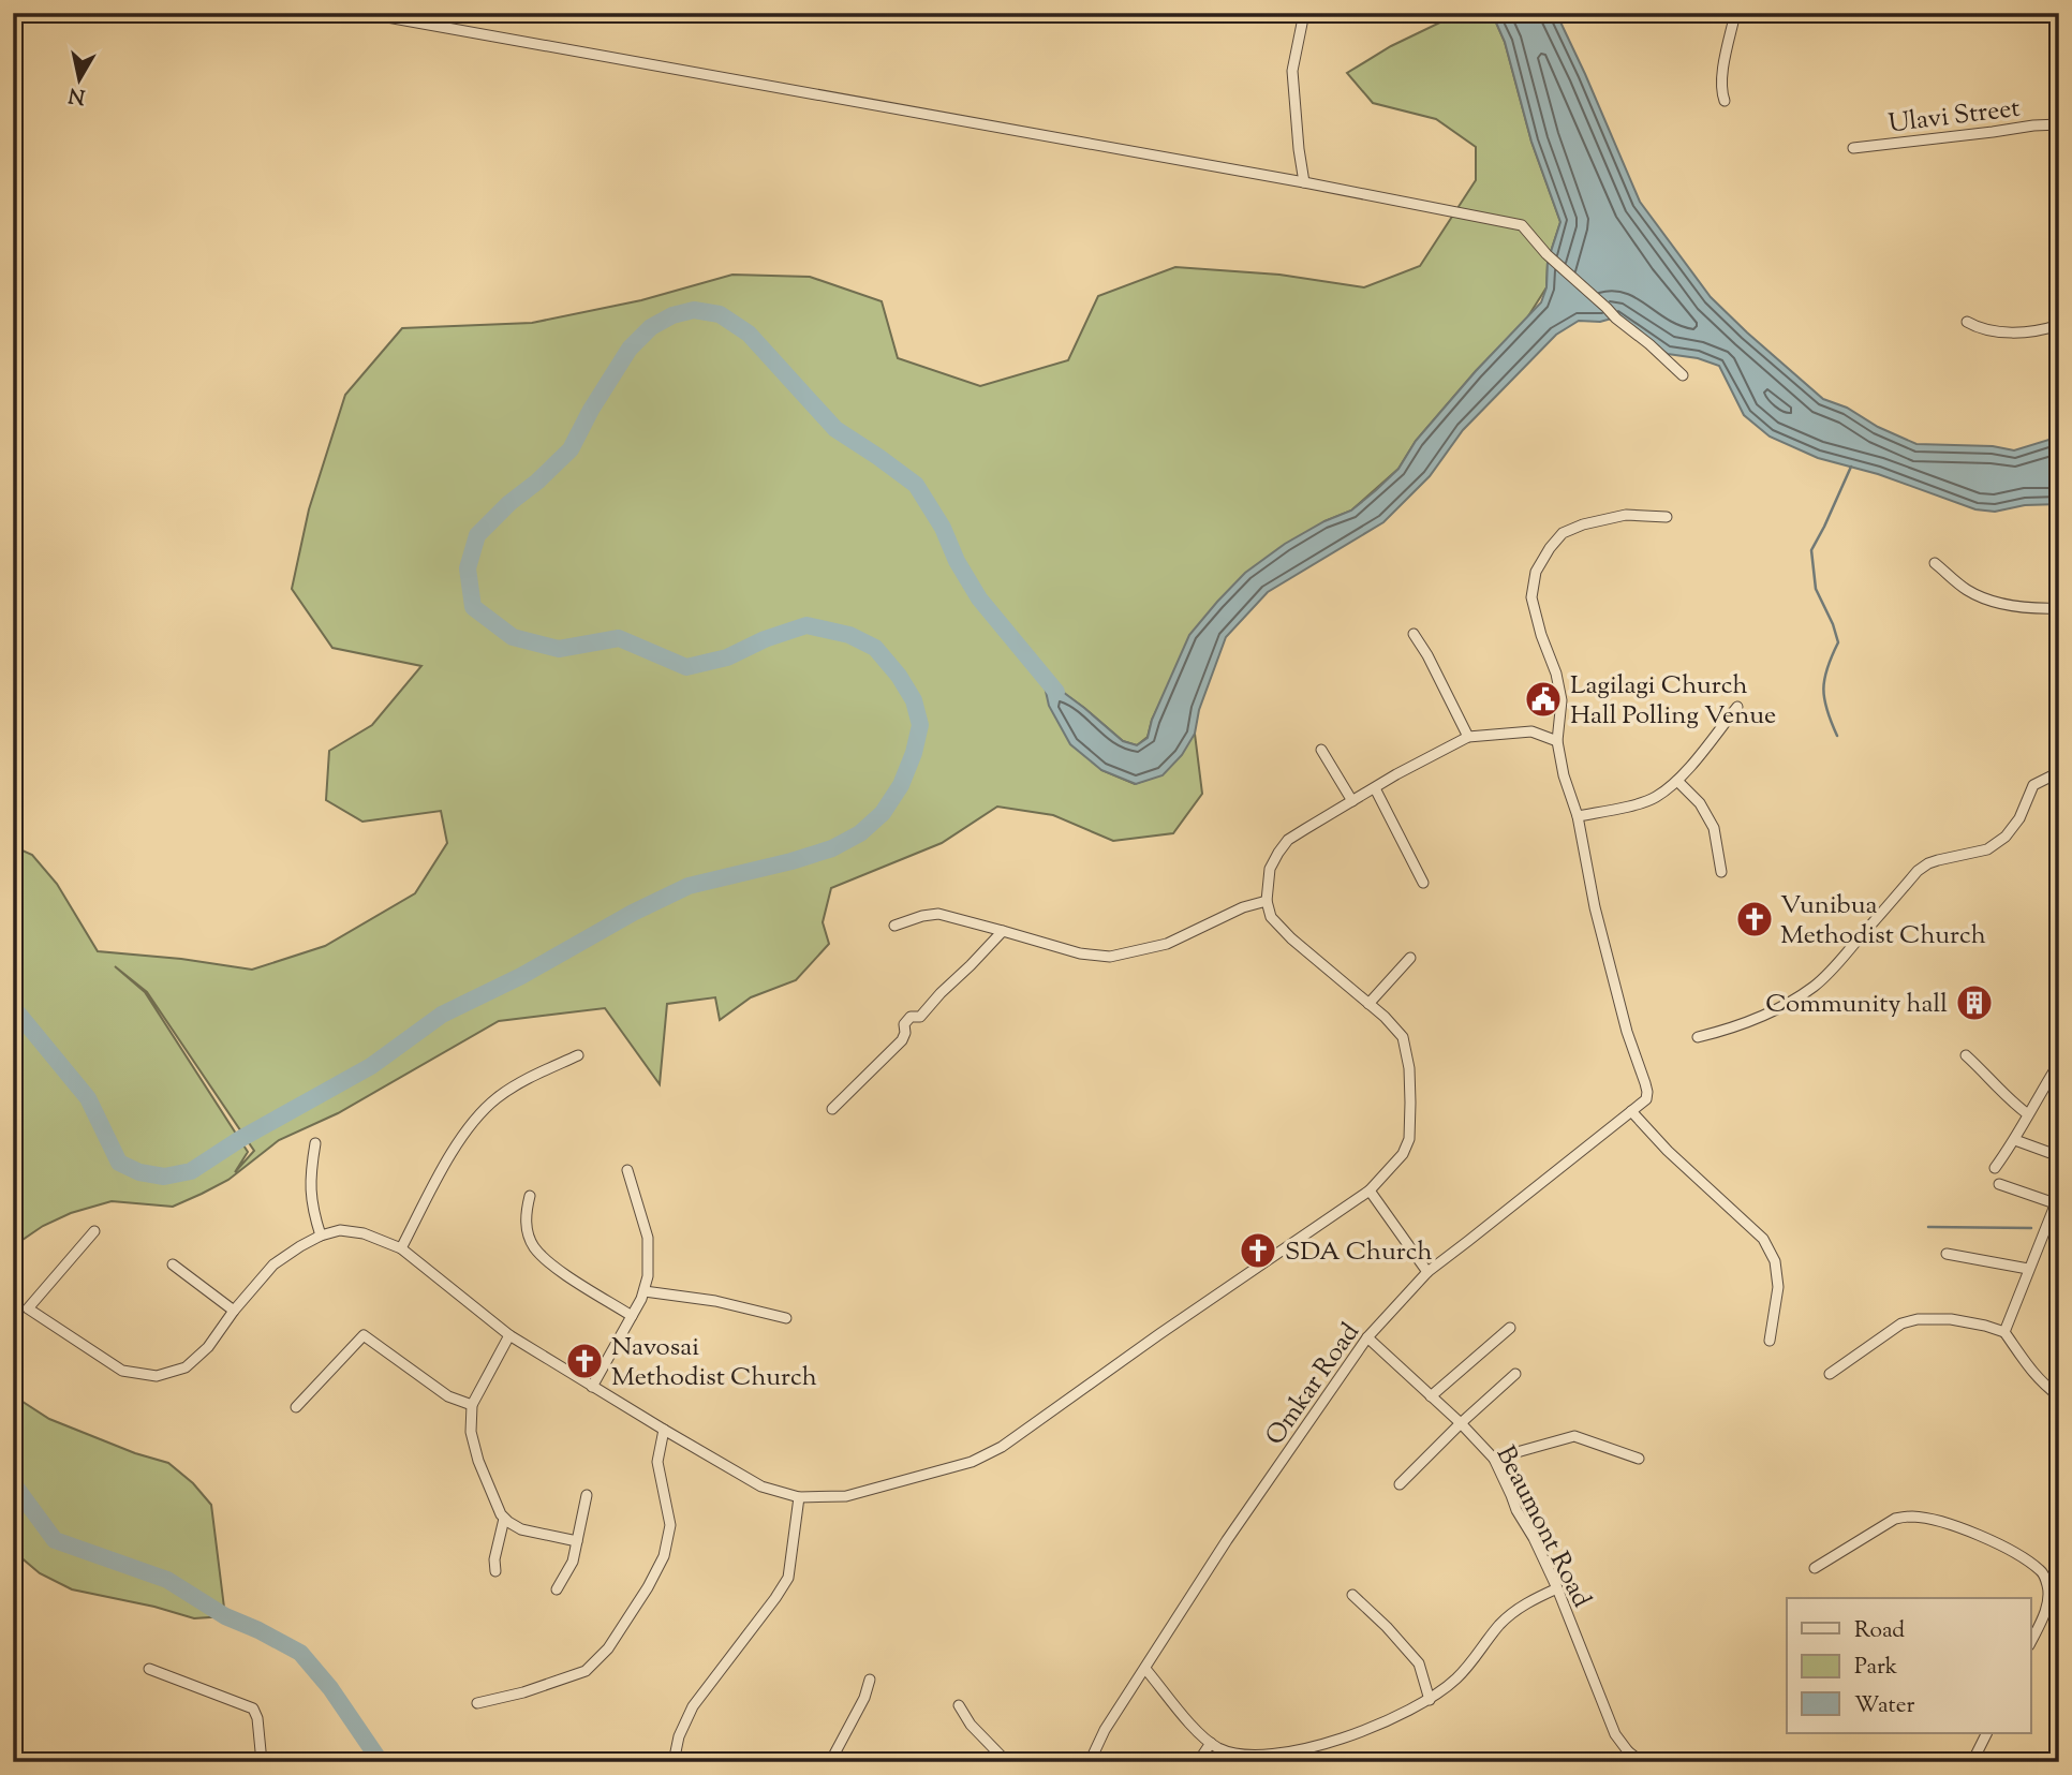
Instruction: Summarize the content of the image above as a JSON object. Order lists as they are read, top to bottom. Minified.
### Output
{"streets":{"street":["Ulavi Street","Omkar Road","Beaumont Road"]},"crossings":[["Omkar Road","Beaumont Road"]],"places":{"public building":["Lagilagi Church Hall Polling Venue"],"church":["Vunibua Methodist Church","SDA Church","Navosai Methodist Church"],"building":["Community hall"]},"legend":["Road","Park","Water"],"north":"bottom"}
